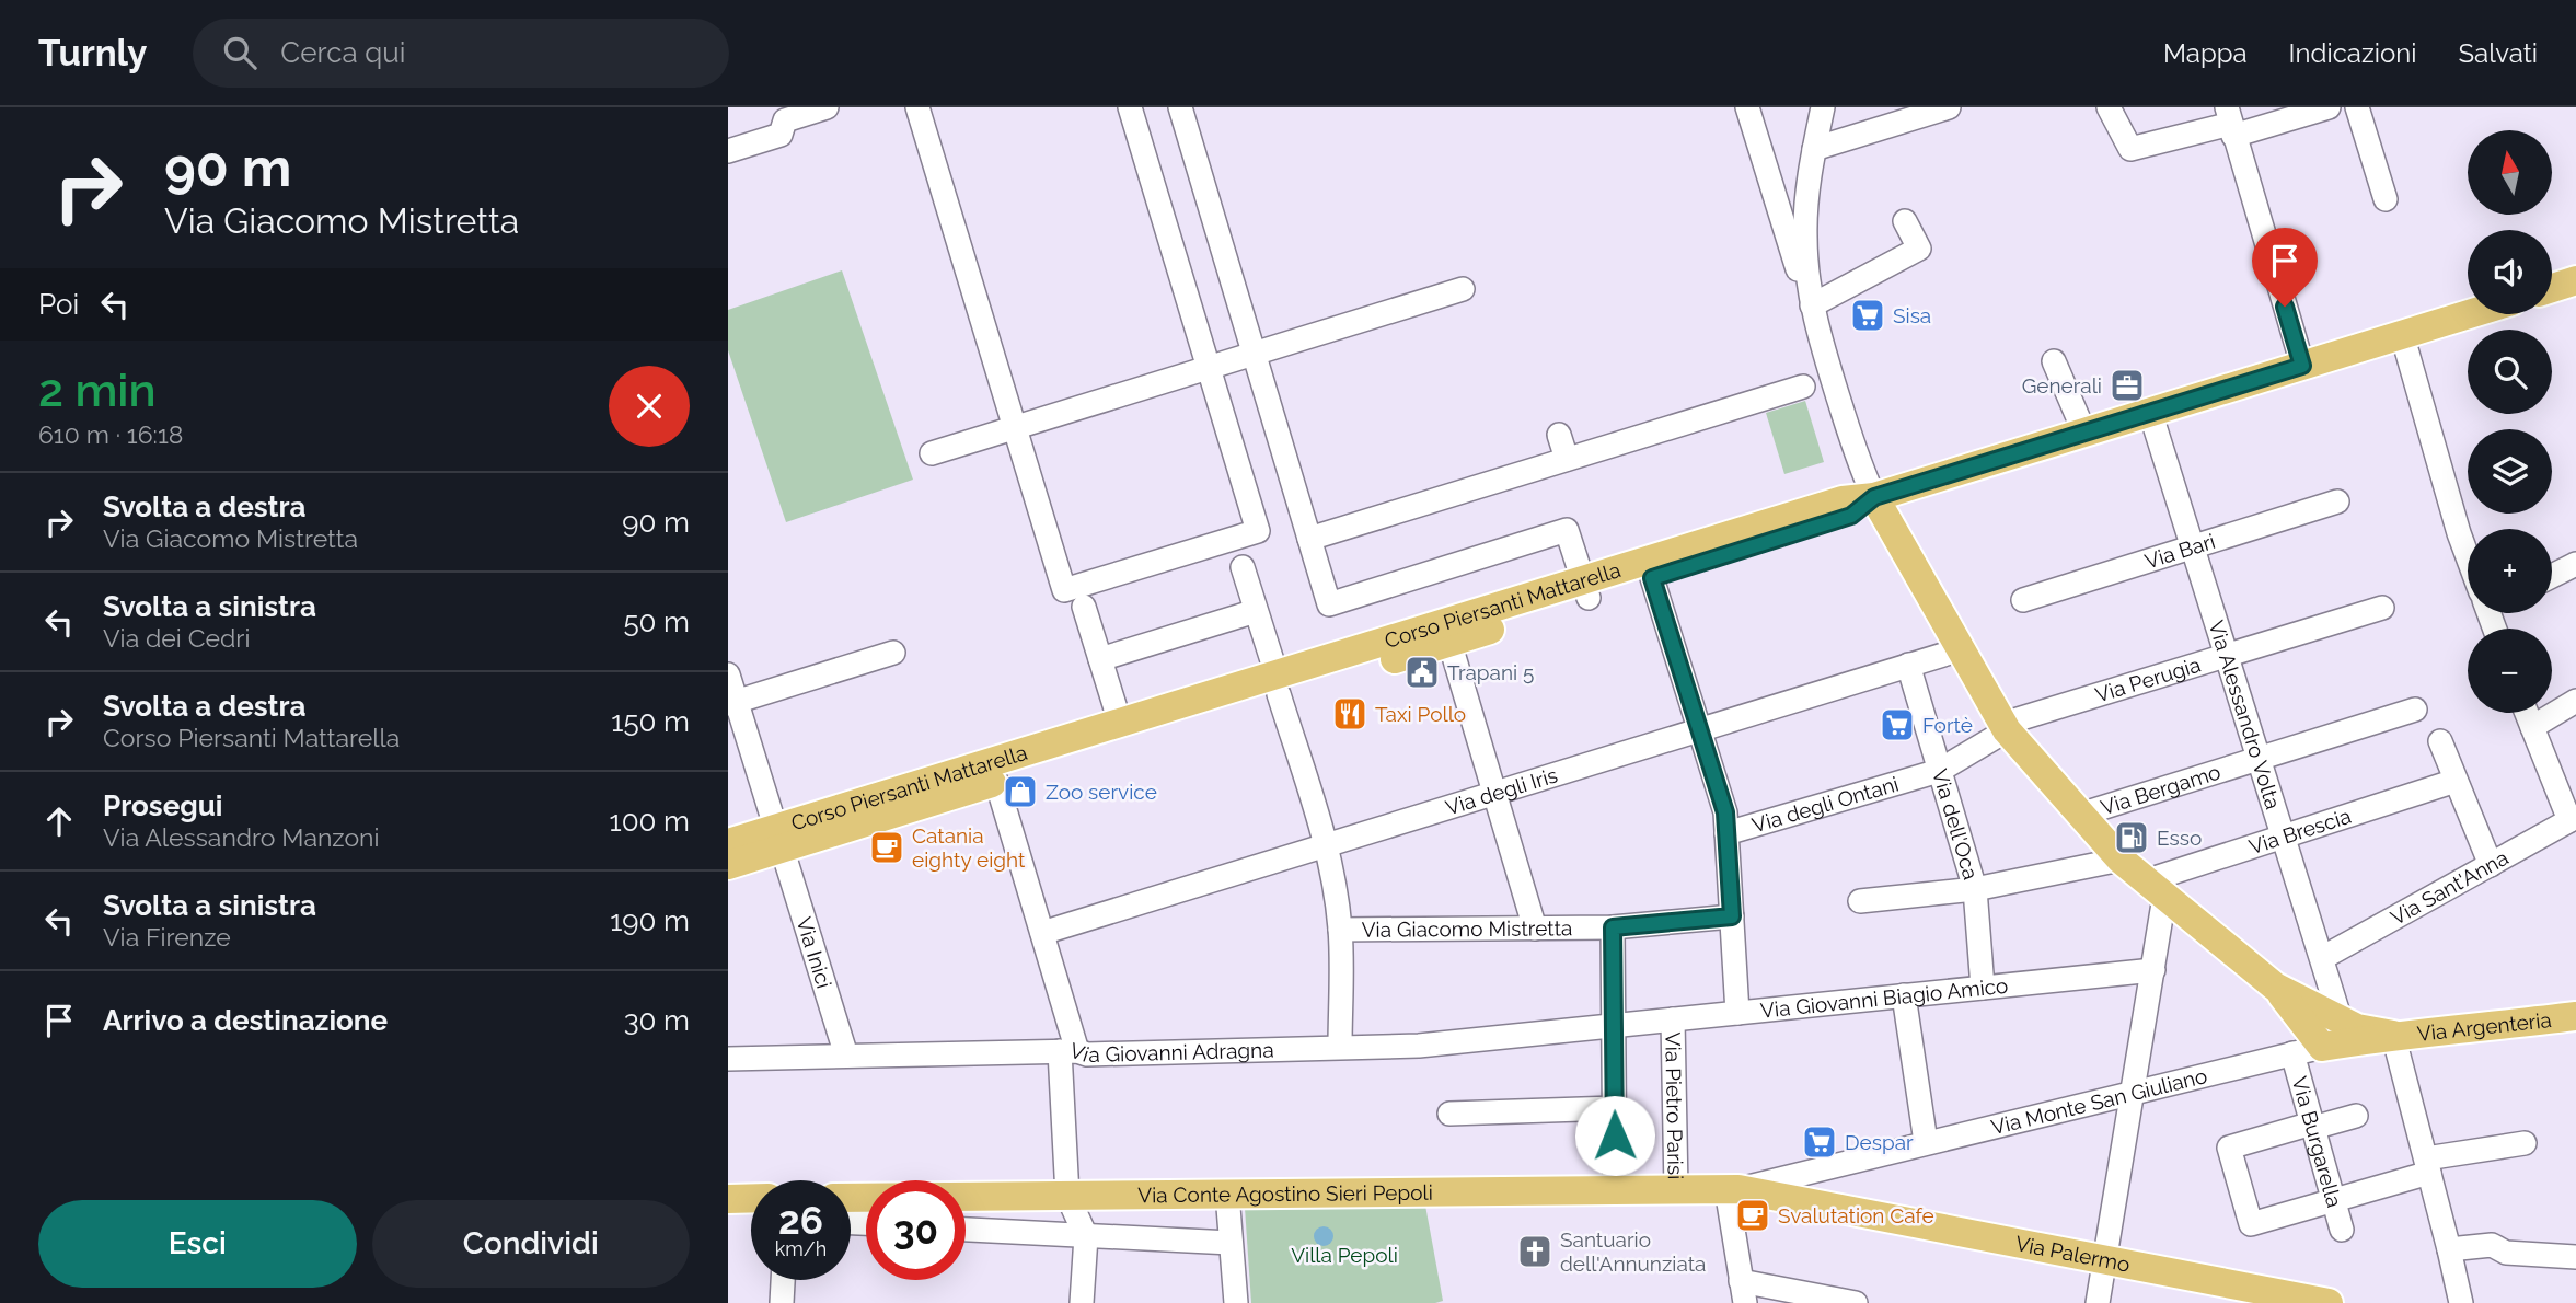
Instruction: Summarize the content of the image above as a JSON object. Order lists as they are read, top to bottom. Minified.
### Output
{"streets":{"main road":["Corso Piersanti Mattarella","Via Argenteria","Via Monte San Giuliano","Via Conte Agostino Sieri Pepoli","Via Palermo"],"street":["Via Bari","Via Perugia","Via Alessandro Volta","Via Bergamo","Via degli Iris","Via degli Ontani","Via dell'Oca","Via Brescia","Via Sant'Anna","Via Giacomo Mistretta","Via Inici","Via Giovanni Biagio Amico","Via Giovanni Adragna","Via Pietro Parisi","Via Burgarella"]},"crossings":[["Via Bari","Via Alessandro Volta"],["Corso Piersanti Mattarella","Via Inici"],["Via Perugia","Via Alessandro Volta"],["Via Perugia","Via degli Ontani"],["Via Alessandro Volta","Via Bergamo"],["Via Alessandro Volta","Via Brescia"],["Via Alessandro Volta","Via Sant'Anna"],["Via degli Iris","Via dell'Oca"],["Via degli Ontani","Via dell'Oca"],["Via dell'Oca","Via Giovanni Biagio Amico"],["Via Inici","Via Giovanni Adragna"],["Via Giovanni Biagio Amico","Via Giovanni Adragna"],["Via Giovanni Biagio Amico","Via Pietro Parisi"],["Via Argenteria","Via Monte San Giuliano"],["Via Monte San Giuliano","Via Burgarella"],["Via Monte San Giuliano","Via Conte Agostino Sieri Pepoli"],["Via Pietro Parisi","Via Conte Agostino Sieri Pepoli"],["Via Conte Agostino Sieri Pepoli","Via Palermo"]],"parks":["Villa Pepoli"],"places":{"supermarket":["Sisa","Fortè","Despar"],"office":["Generali"],"public building":["Trapani 5"],"restaurant":["Taxi Pollo"],"shop":["Zoo service"],"fuel station":["Esso"],"cafe":["Catania eighty eight","Svalutation Cafe"],"church":["Santuario dell'Annunziata"]},"north":"top","page":{"header":"Turnly","search":"Cerca qui","nav":["Mappa","Indicazioni","Salvati"],"turn":["90 m","Via Giacomo Mistretta"],"map_buttons":["+","−"],"then":"Poi","heading":["2 min","610 m · 16:18"],"list":[{"name":"Svolta a destra","note":"Via Giacomo Mistretta","value":"90 m"},{"name":"Svolta a sinistra","note":"Via dei Cedri","value":"50 m"},{"name":"Svolta a destra","note":"Corso Piersanti Mattarella","value":"150 m"},{"name":"Prosegui","note":"Via Alessandro Manzoni","value":"100 m"},{"name":"Svolta a sinistra","note":"Via Firenze","value":"190 m"},{"name":"Arrivo a destinazione","value":"30 m"}],"speed":"26 km/h","limit":"30","buttons":["Esci","Condividi"]}}
